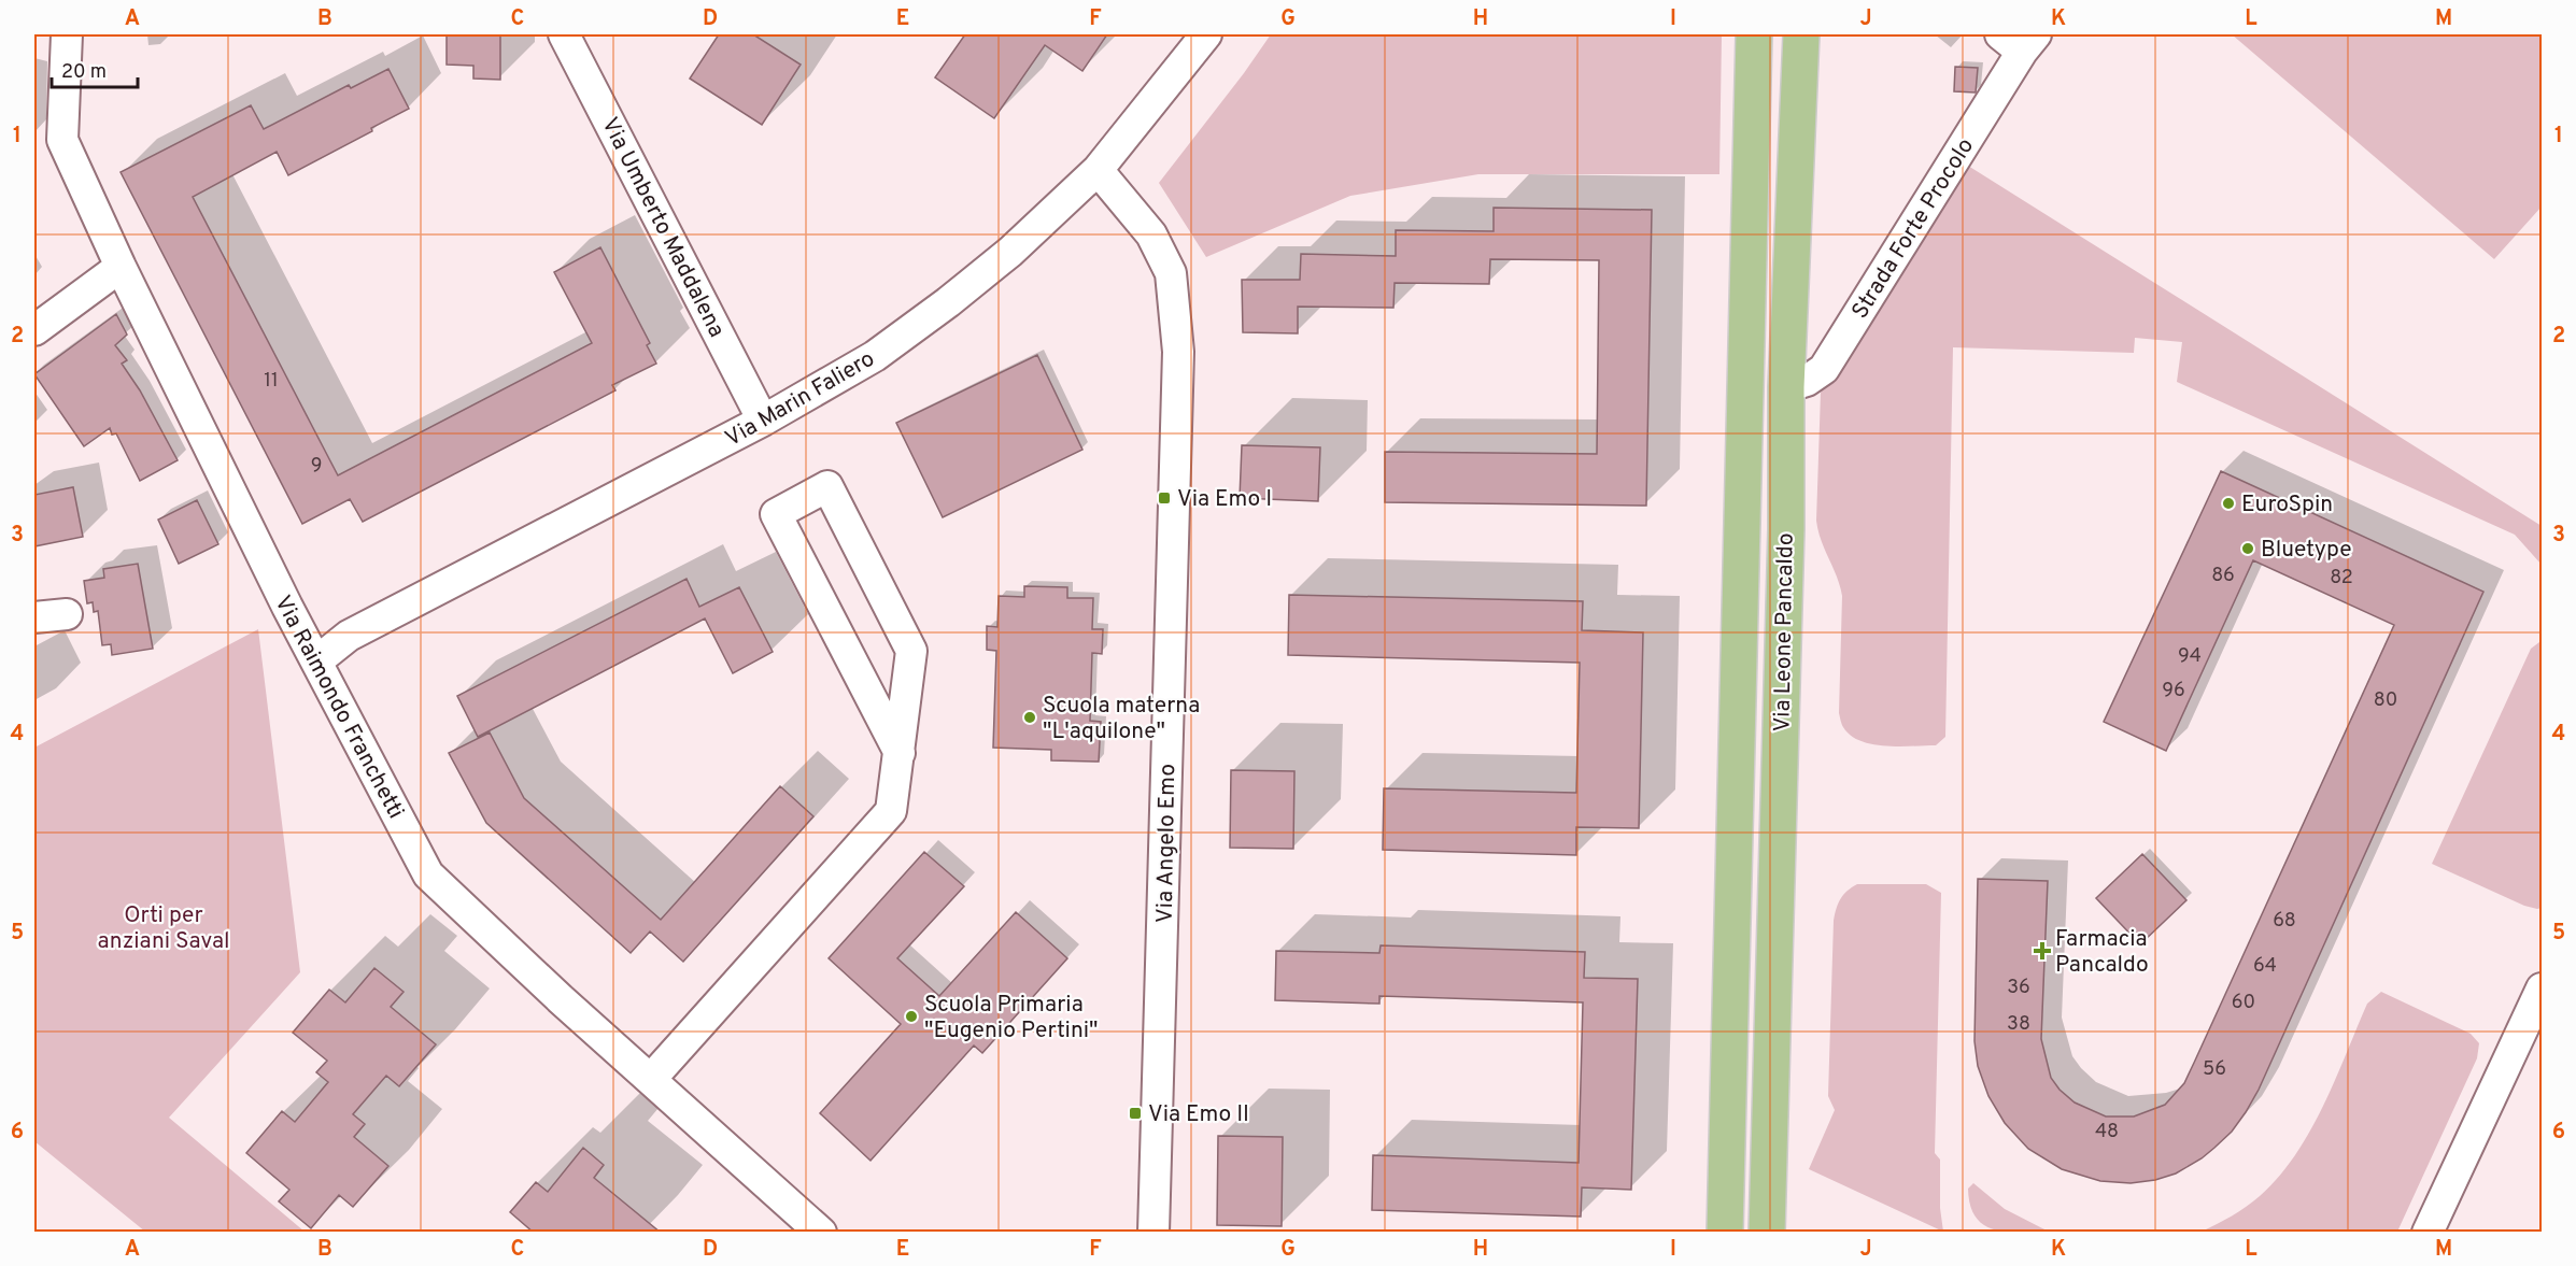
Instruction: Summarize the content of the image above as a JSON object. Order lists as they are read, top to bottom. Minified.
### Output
{"streets":{"main road":["Via Leone Pancaldo"],"street":["Via Umberto Maddalena","Strada Forte Procolo","Via Marin Faliero","Via Raimondo Franchetti","Via Angelo Emo"]},"crossings":[["Via Umberto Maddalena","Via Marin Faliero"],["Strada Forte Procolo","Via Leone Pancaldo"],["Via Marin Faliero","Via Raimondo Franchetti"],["Via Marin Faliero","Via Angelo Emo"]],"parks":["Orti per anziani Saval"],"places":{"transit":["Via Emo I","Via Emo II"],"other":["EuroSpin","Bluetype","Scuola materna \"L'aquilone\"","Scuola Primaria \"Eugenio Pertini\""],"health":["Farmacia Pancaldo"]},"house_numbers":["11","9","86","82","94","96","80","68","64","36","60","38","56","48"],"scale_bar":"20 m","grid":{"columns":["A","B","C","D","E","F","G","H","I","J","K","L","M"],"rows":["1","2","3","4","5","6"]}}
